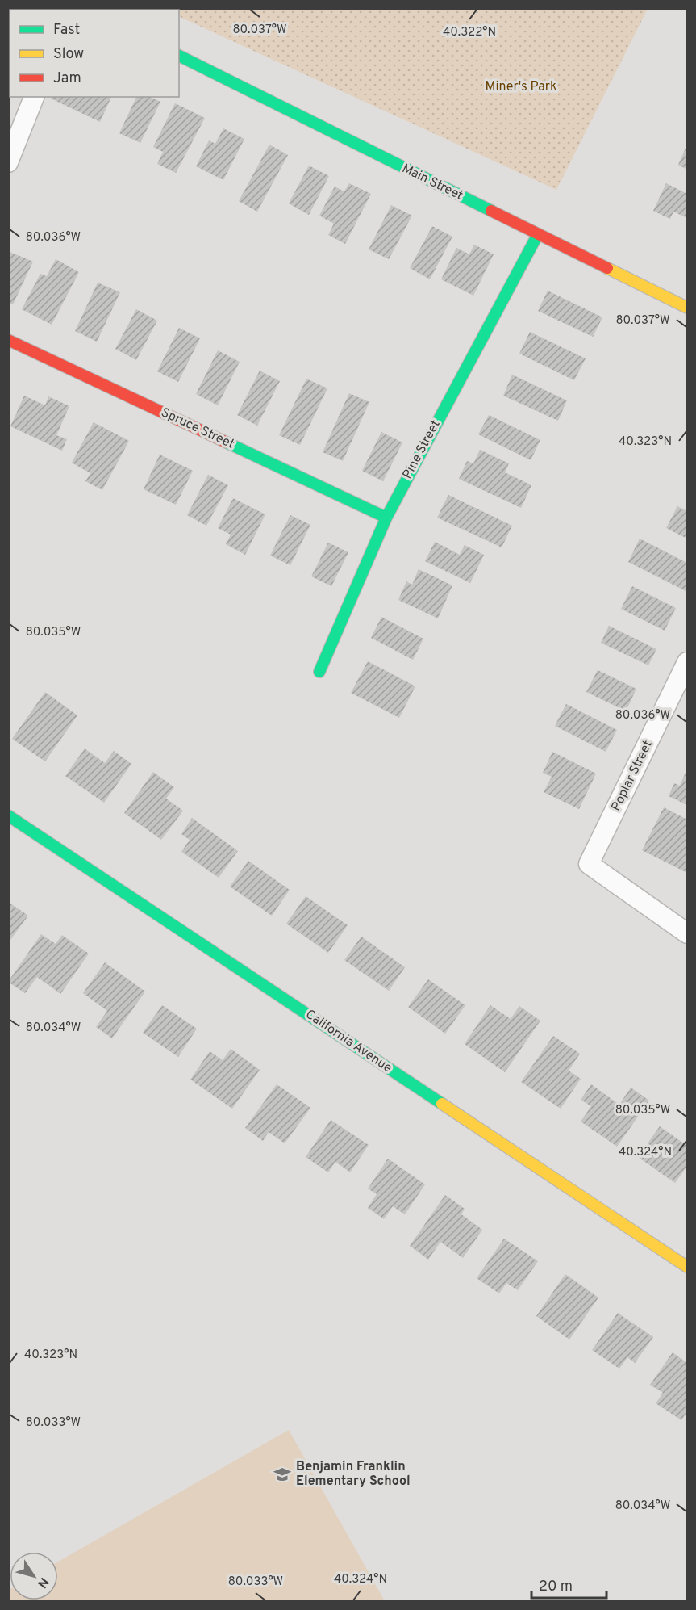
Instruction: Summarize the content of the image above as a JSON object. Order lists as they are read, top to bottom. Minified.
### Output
{"streets":{"street":["Main Street","Spruce Street","Pine Street","Poplar Street","California Avenue"]},"crossings":[["Main Street","Pine Street"],["Spruce Street","Pine Street"]],"parks":["Miner's Park"],"places":{"school or university":["Benjamin Franklin Elementary School"]},"legend":["Fast","Slow","Jam"],"scale_bar":"20 m","north":"bottom right","coordinates":["80.037°W","40.322°N","80.036°W","40.323°N","80.035°W","80.034°W","40.324°N","80.033°W"]}
